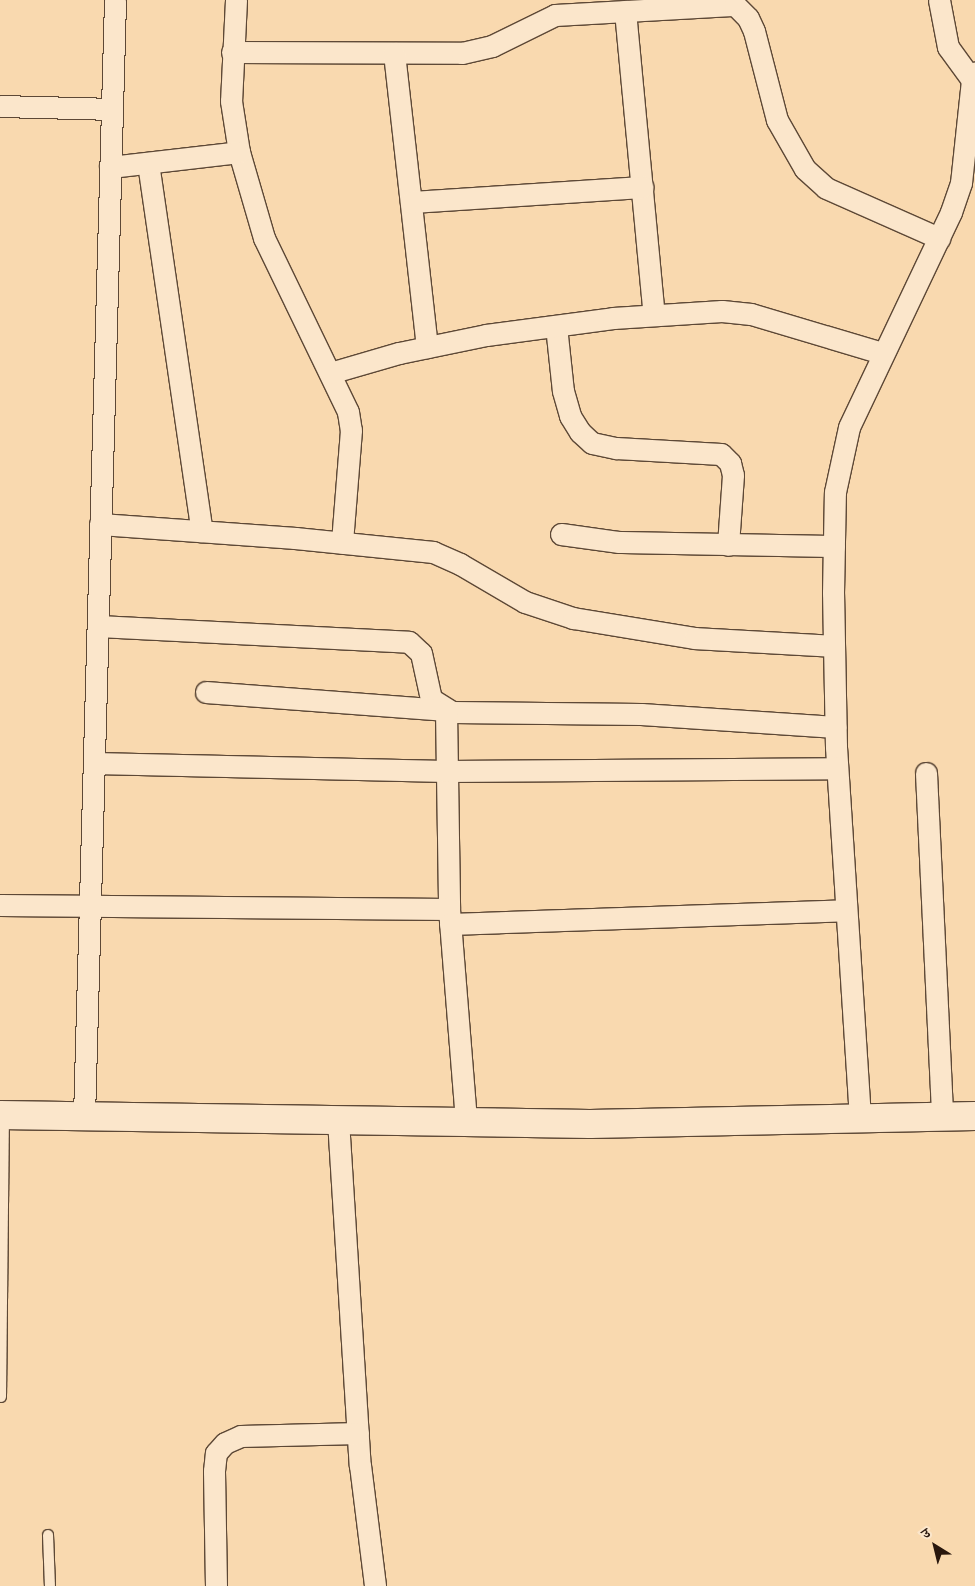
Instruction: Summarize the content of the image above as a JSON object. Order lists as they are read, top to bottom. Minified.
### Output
{"north":"top left"}
